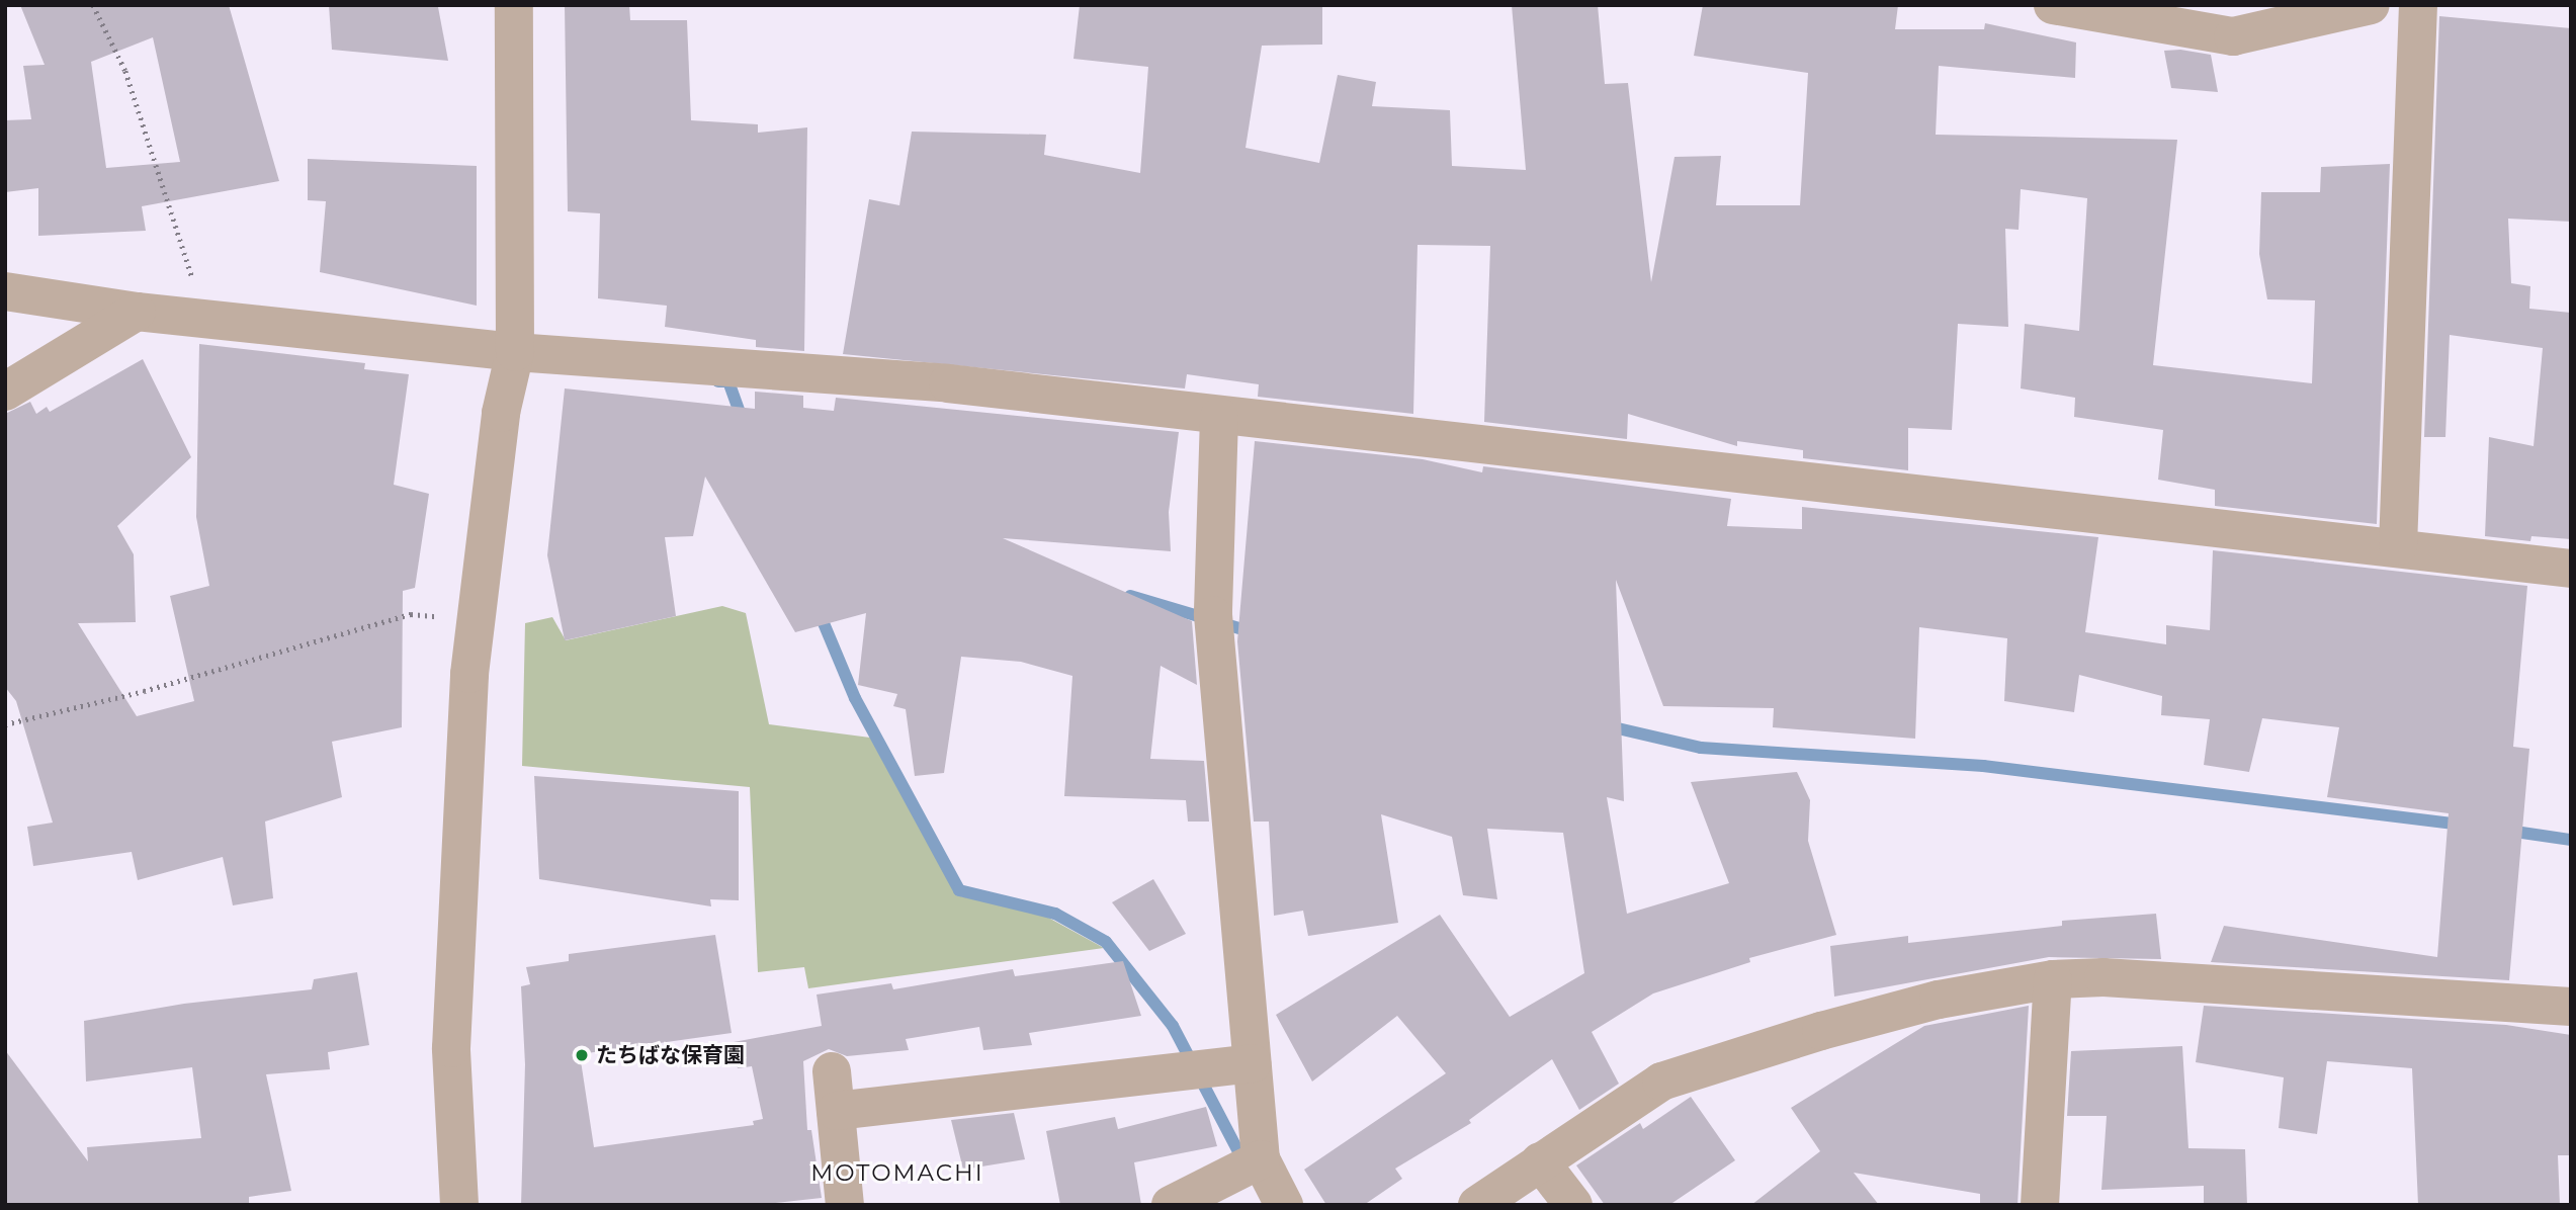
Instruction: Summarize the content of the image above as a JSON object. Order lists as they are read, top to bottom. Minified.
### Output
{"districts":["MOTOMACHI"],"places":["たちばな保育園"]}
